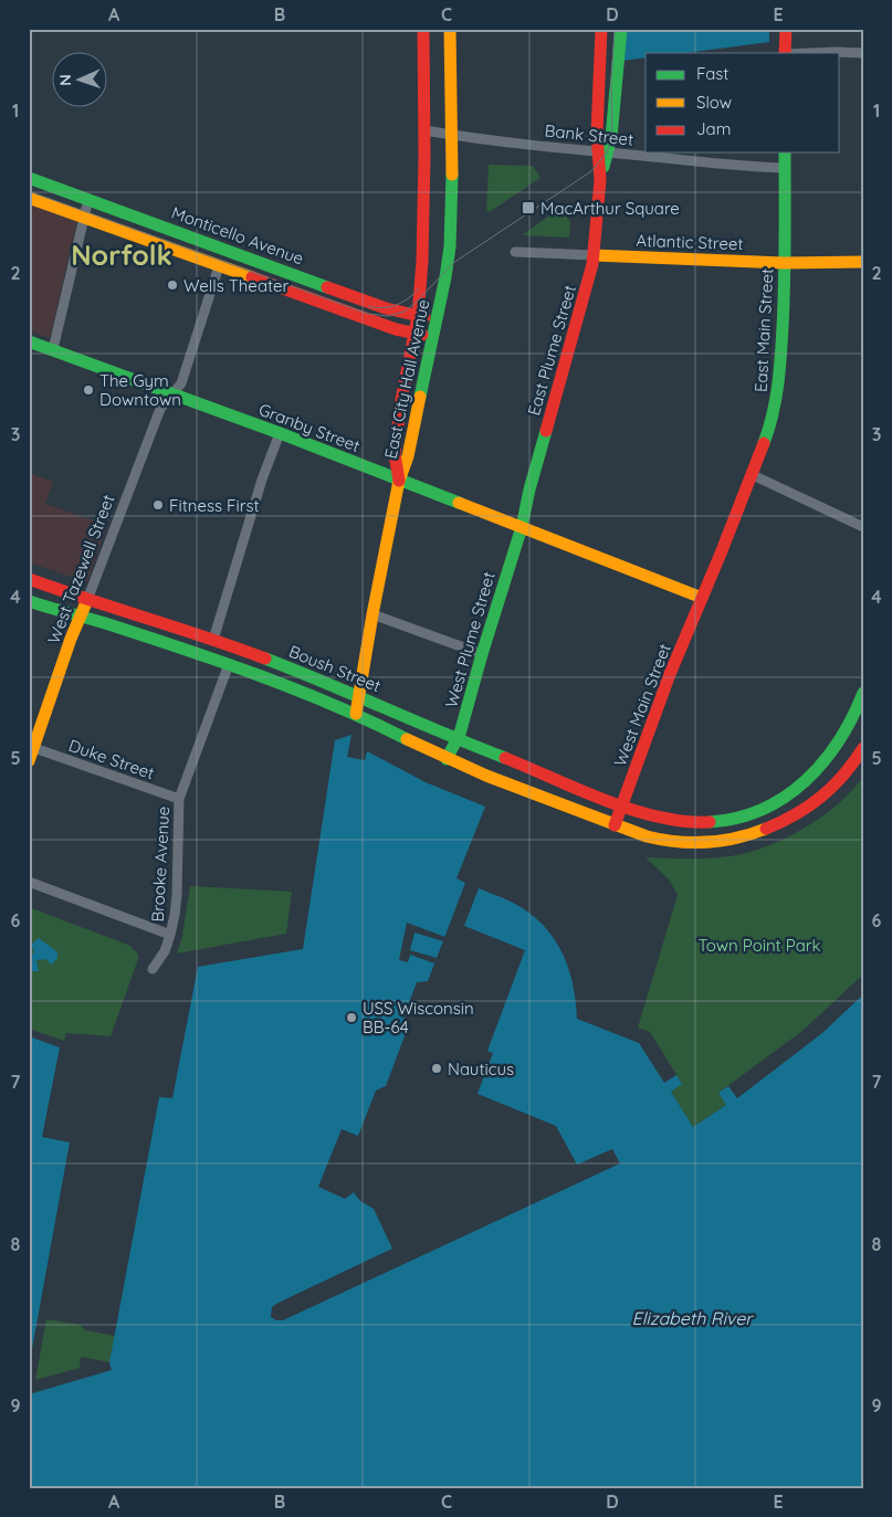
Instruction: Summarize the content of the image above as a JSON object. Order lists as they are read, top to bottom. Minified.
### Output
{"streets":{"main road":["Monticello Avenue","Atlantic Street","East Main Street","East Plume Street","East City Hall Avenue","Granby Street","West Tazewell Street","West Plume Street","Boush Street","West Main Street"],"street":["Bank Street","Duke Street","Brooke Avenue"]},"crossings":[["Bank Street","East Main Street"],["Bank Street","East Plume Street"],["Bank Street","East City Hall Avenue"],["Monticello Avenue","East City Hall Avenue"],["Atlantic Street","East Main Street"],["Atlantic Street","East Plume Street"],["East Main Street","Granby Street"],["East Main Street","West Main Street"],["East Plume Street","Granby Street"],["East Plume Street","West Plume Street"],["East City Hall Avenue","Granby Street"],["Granby Street","West Tazewell Street"],["Granby Street","West Plume Street"],["Granby Street","West Main Street"],["West Tazewell Street","Boush Street"],["West Tazewell Street","Duke Street"],["West Plume Street","Boush Street"],["Boush Street","West Main Street"],["Boush Street","Brooke Avenue"],["Duke Street","Brooke Avenue"]],"districts":["Norfolk"],"water":["Elizabeth River"],"parks":["Town Point Park"],"places":{"transit":["MacArthur Square"],"other":["Wells Theater","The Gym Downtown","Fitness First","USS Wisconsin BB-64","Nauticus"]},"legend":["Fast","Slow","Jam"],"north":"left","grid":{"columns":["A","B","C","D","E"],"rows":["1","2","3","4","5","6","7","8","9"]}}
